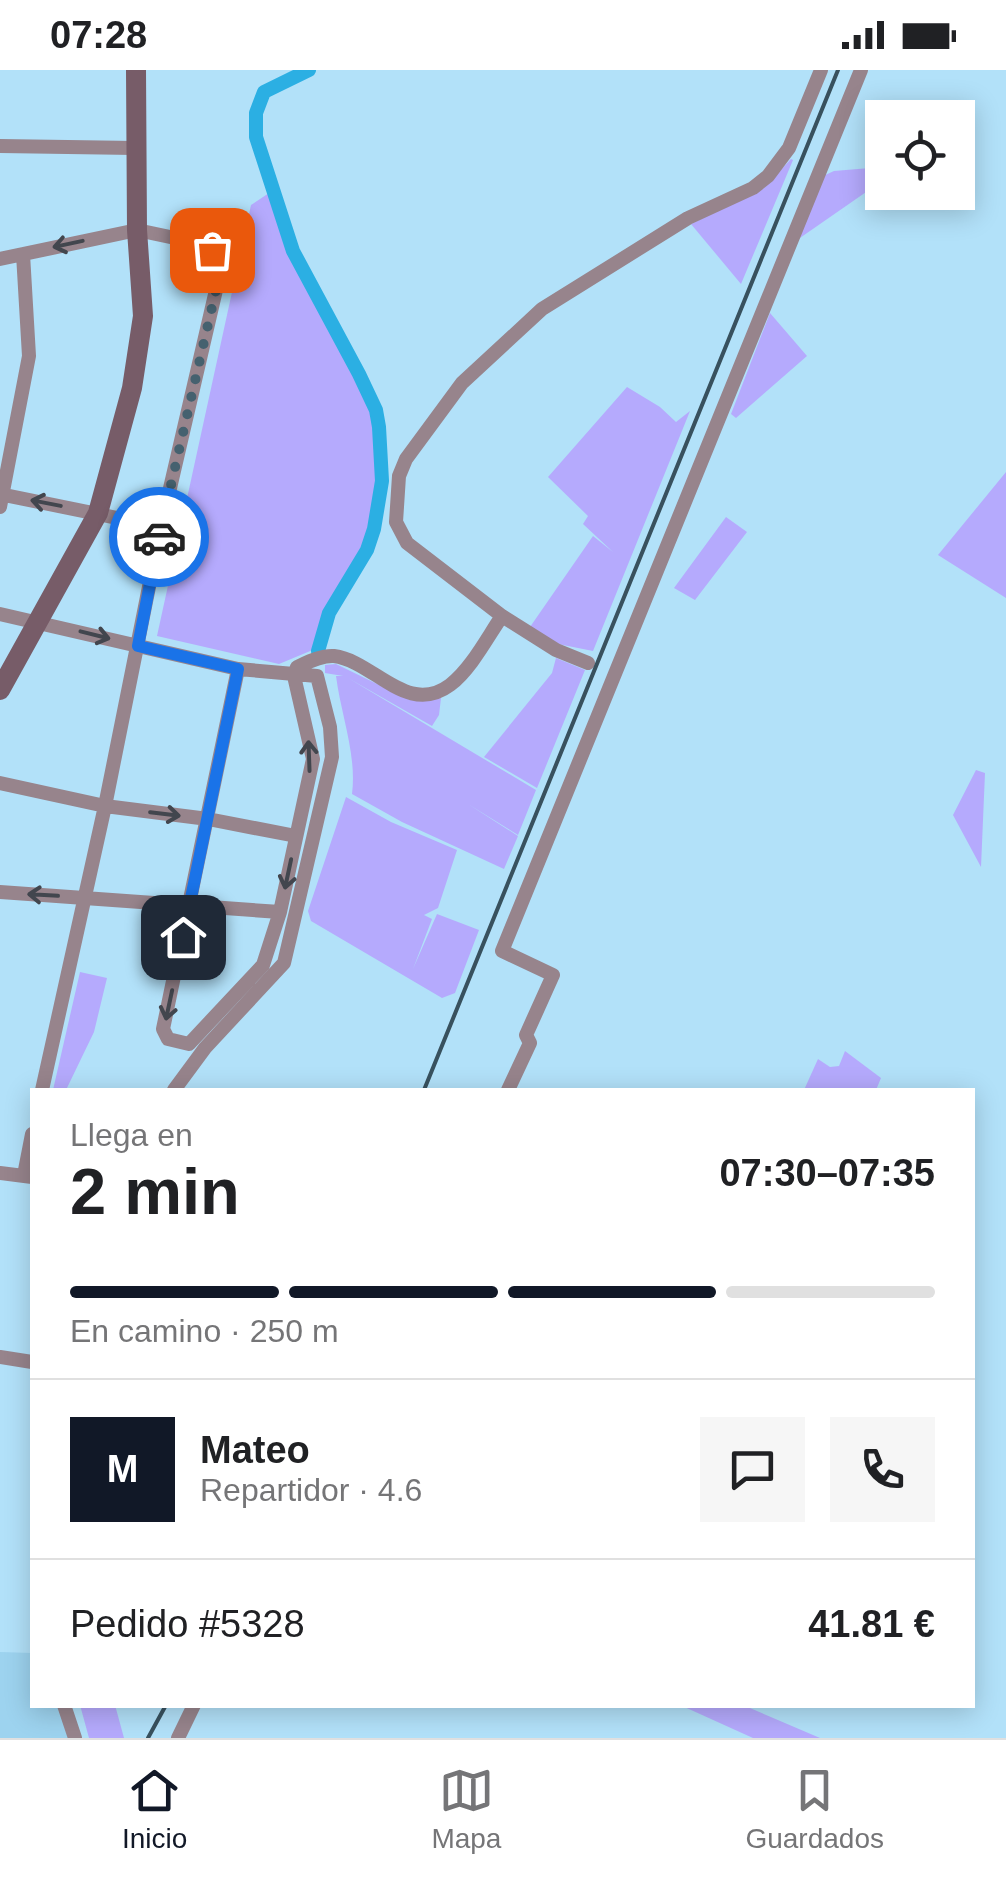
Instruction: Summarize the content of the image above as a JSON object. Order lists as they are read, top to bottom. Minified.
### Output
{"page":{"status":"07:28","heading":["2 min","Llega en","07:30–07:35"],"panel":["Mateo","Repartidor · 4.6","Pedido #5328","41.81 €"],"bar":"En camino · 250 m","round":"M","tabs":["Inicio","Mapa","Guardados"]}}
